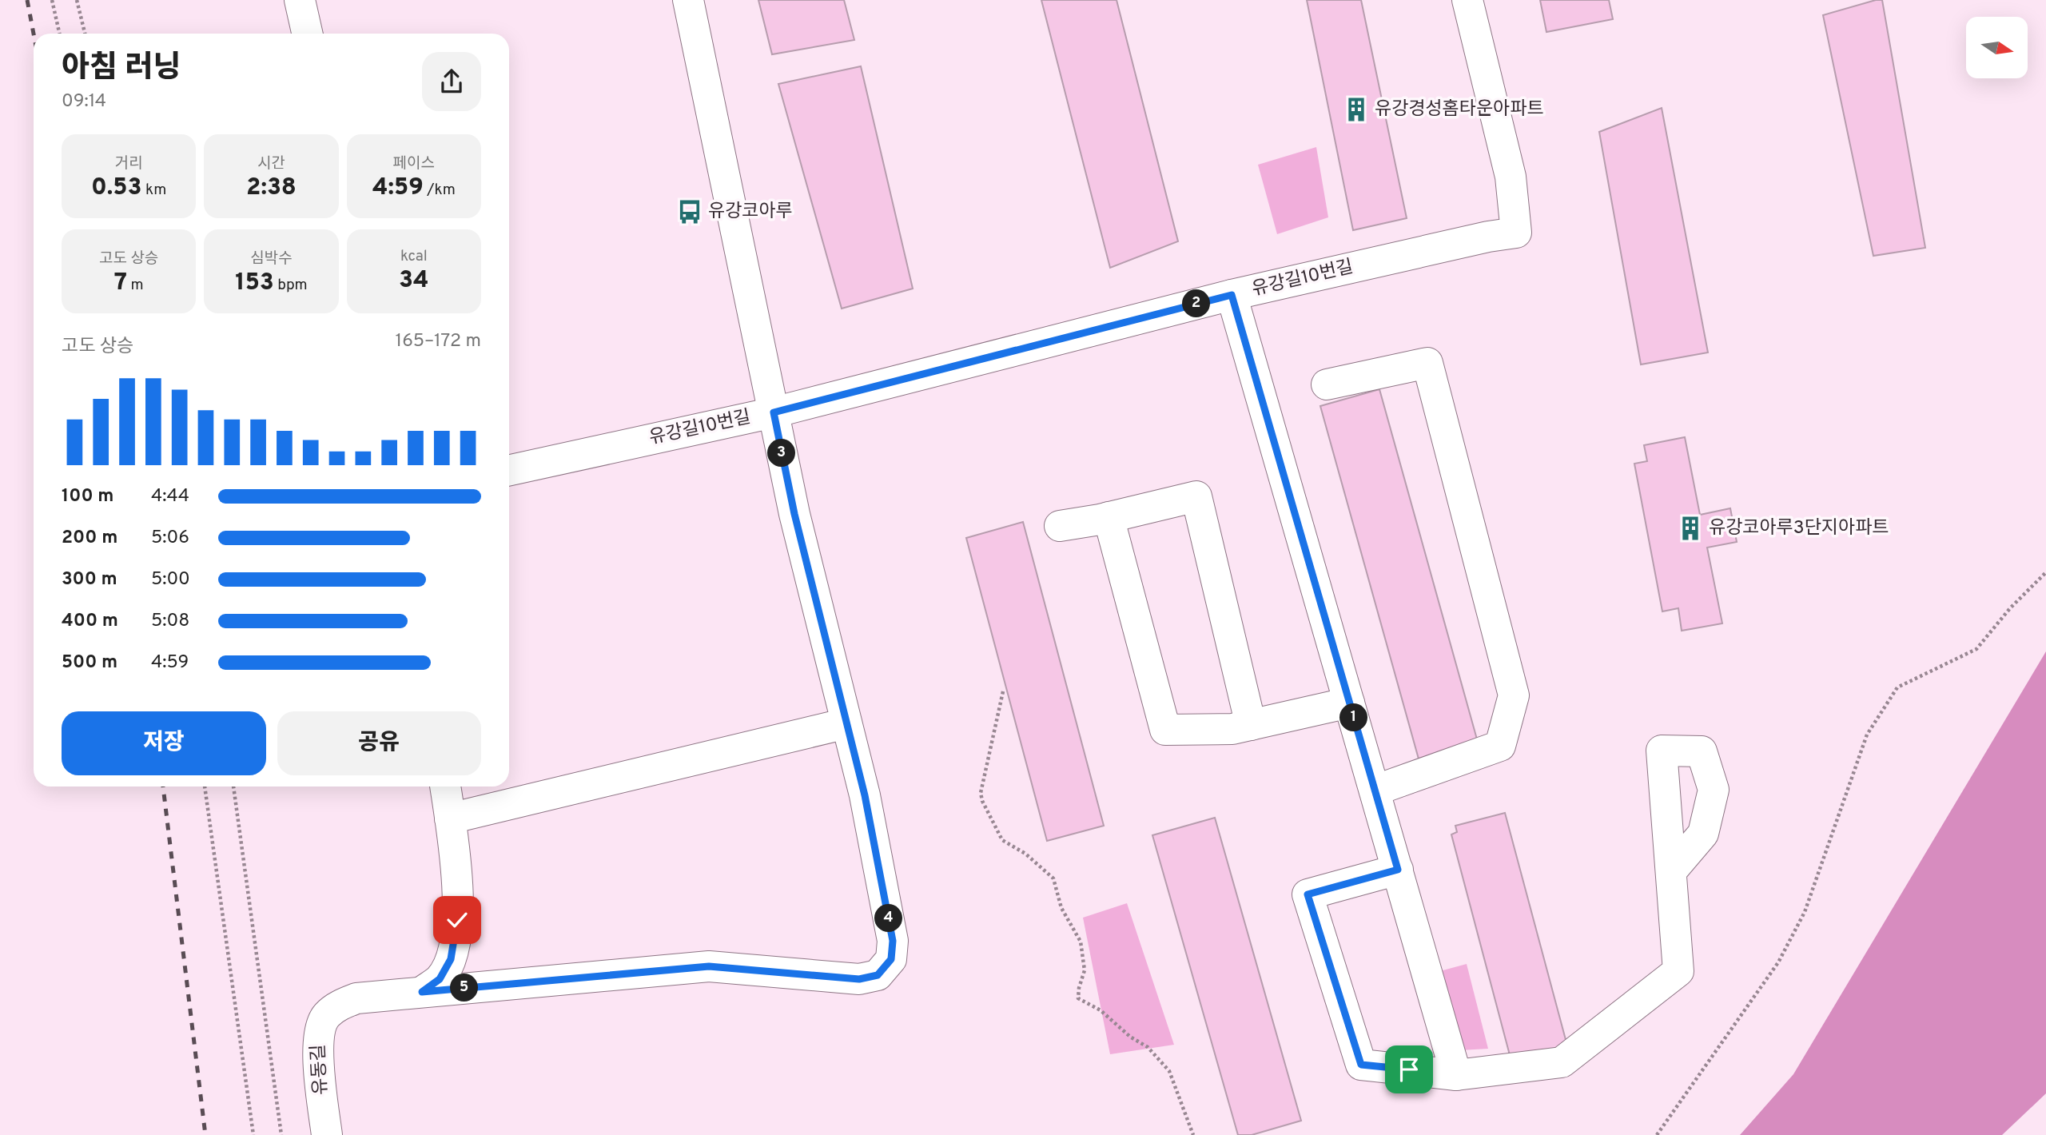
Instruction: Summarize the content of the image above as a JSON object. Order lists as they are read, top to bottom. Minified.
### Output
{"streets":{"street":["유강길10번길","유동길"]},"crossings":[["유강길10번길","유동길"]],"places":{"building":["유강경성홈타운아파트","유강코아루3단지아파트"],"bus stop":["유강코아루"]},"north":"right","page":{"heading":["아침 러닝","09:14"],"stats":[["거리","0.53 km"],["시간","2:38"],["페이스","4:59 /km"],["고도 상승","7 m"],["심박수","153 bpm"],["kcal","34"]],"pins":["2","3","1","4","5"],"chart":["고도 상승","165–172 m"],"list":[{"name":"100 m","note":"4:44"},{"name":"200 m","note":"5:06"},{"name":"300 m","note":"5:00"},{"name":"400 m","note":"5:08"},{"name":"500 m","note":"4:59"}],"buttons":["저장","공유"]}}
